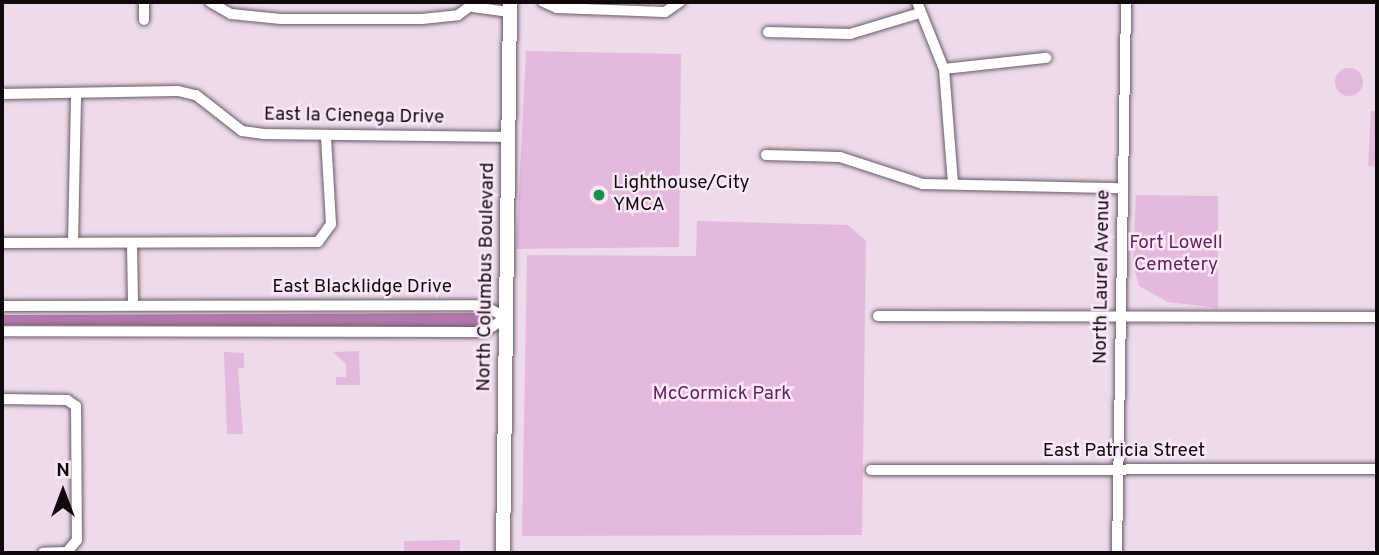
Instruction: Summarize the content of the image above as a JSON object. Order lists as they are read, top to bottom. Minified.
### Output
{"streets":{"street":["East la Cienega Drive","North Columbus Boulevard","North Laurel Avenue","East Blacklidge Drive","East Patricia Street"]},"crossings":[["East la Cienega Drive","North Columbus Boulevard"],["North Columbus Boulevard","East Blacklidge Drive"],["North Laurel Avenue","East Patricia Street"]],"parks":["Fort Lowell Cemetery","McCormick Park"],"places":["Lighthouse/City YMCA"],"north":"top"}
